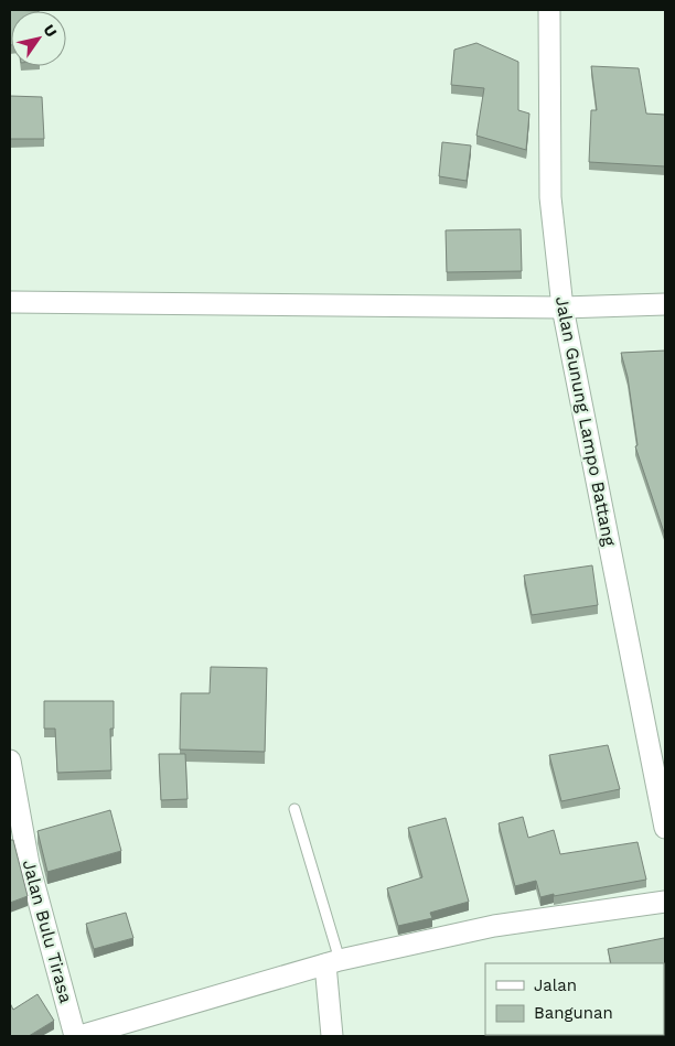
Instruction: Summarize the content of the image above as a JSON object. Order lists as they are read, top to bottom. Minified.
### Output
{"streets":{"street":["Jalan Gunung Lampo Battang","Jalan Bulu Tirasa"]},"legend":["Jalan","Bangunan"],"north":"top right"}
